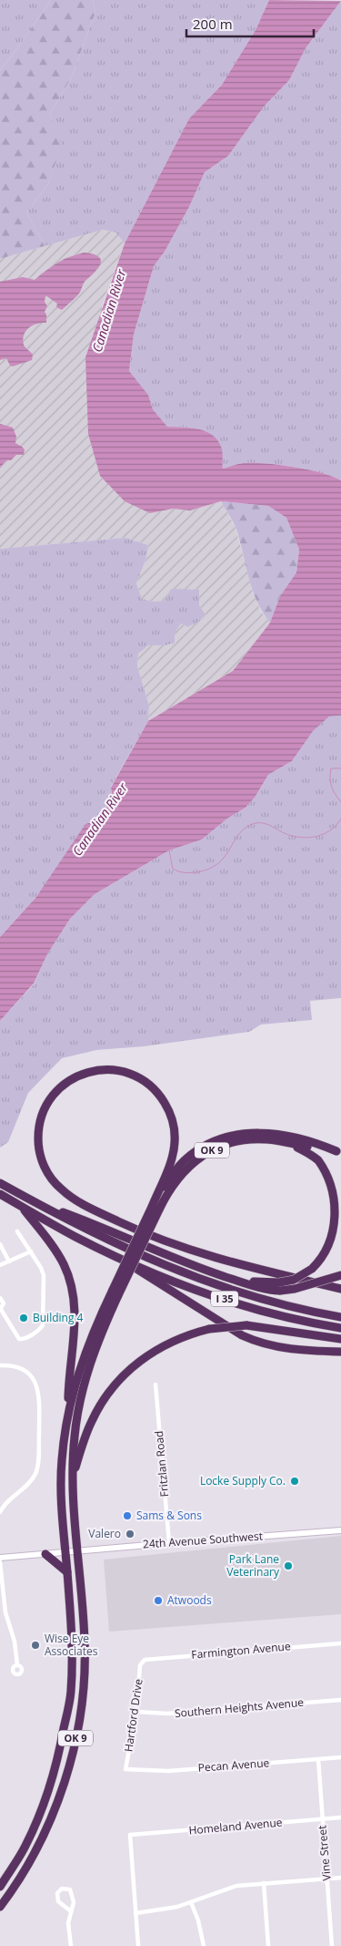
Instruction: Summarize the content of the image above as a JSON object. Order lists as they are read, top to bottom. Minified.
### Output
{"streets":{"highway":["OK 9","I 35"],"main road":["24th Avenue Southwest"],"street":["Fritzlan Road","Farmington Avenue","Southern Heights Avenue","Hartford Drive","Pecan Avenue","Homeland Avenue","Vine Street"]},"crossings":[["OK 9","I 35"],["OK 9","24th Avenue Southwest"],["Fritzlan Road","24th Avenue Southwest"],["Farmington Avenue","Hartford Drive"],["Southern Heights Avenue","Hartford Drive"],["Hartford Drive","Pecan Avenue"],["Pecan Avenue","Vine Street"],["Homeland Avenue","Vine Street"]],"water":["Canadian River"],"places":["Building 4","Locke Supply Co.","Sams & Sons","Valero","Park Lane Veterinary","Atwoods","Wise Eye Associates"],"scale_bar":"200 m"}
